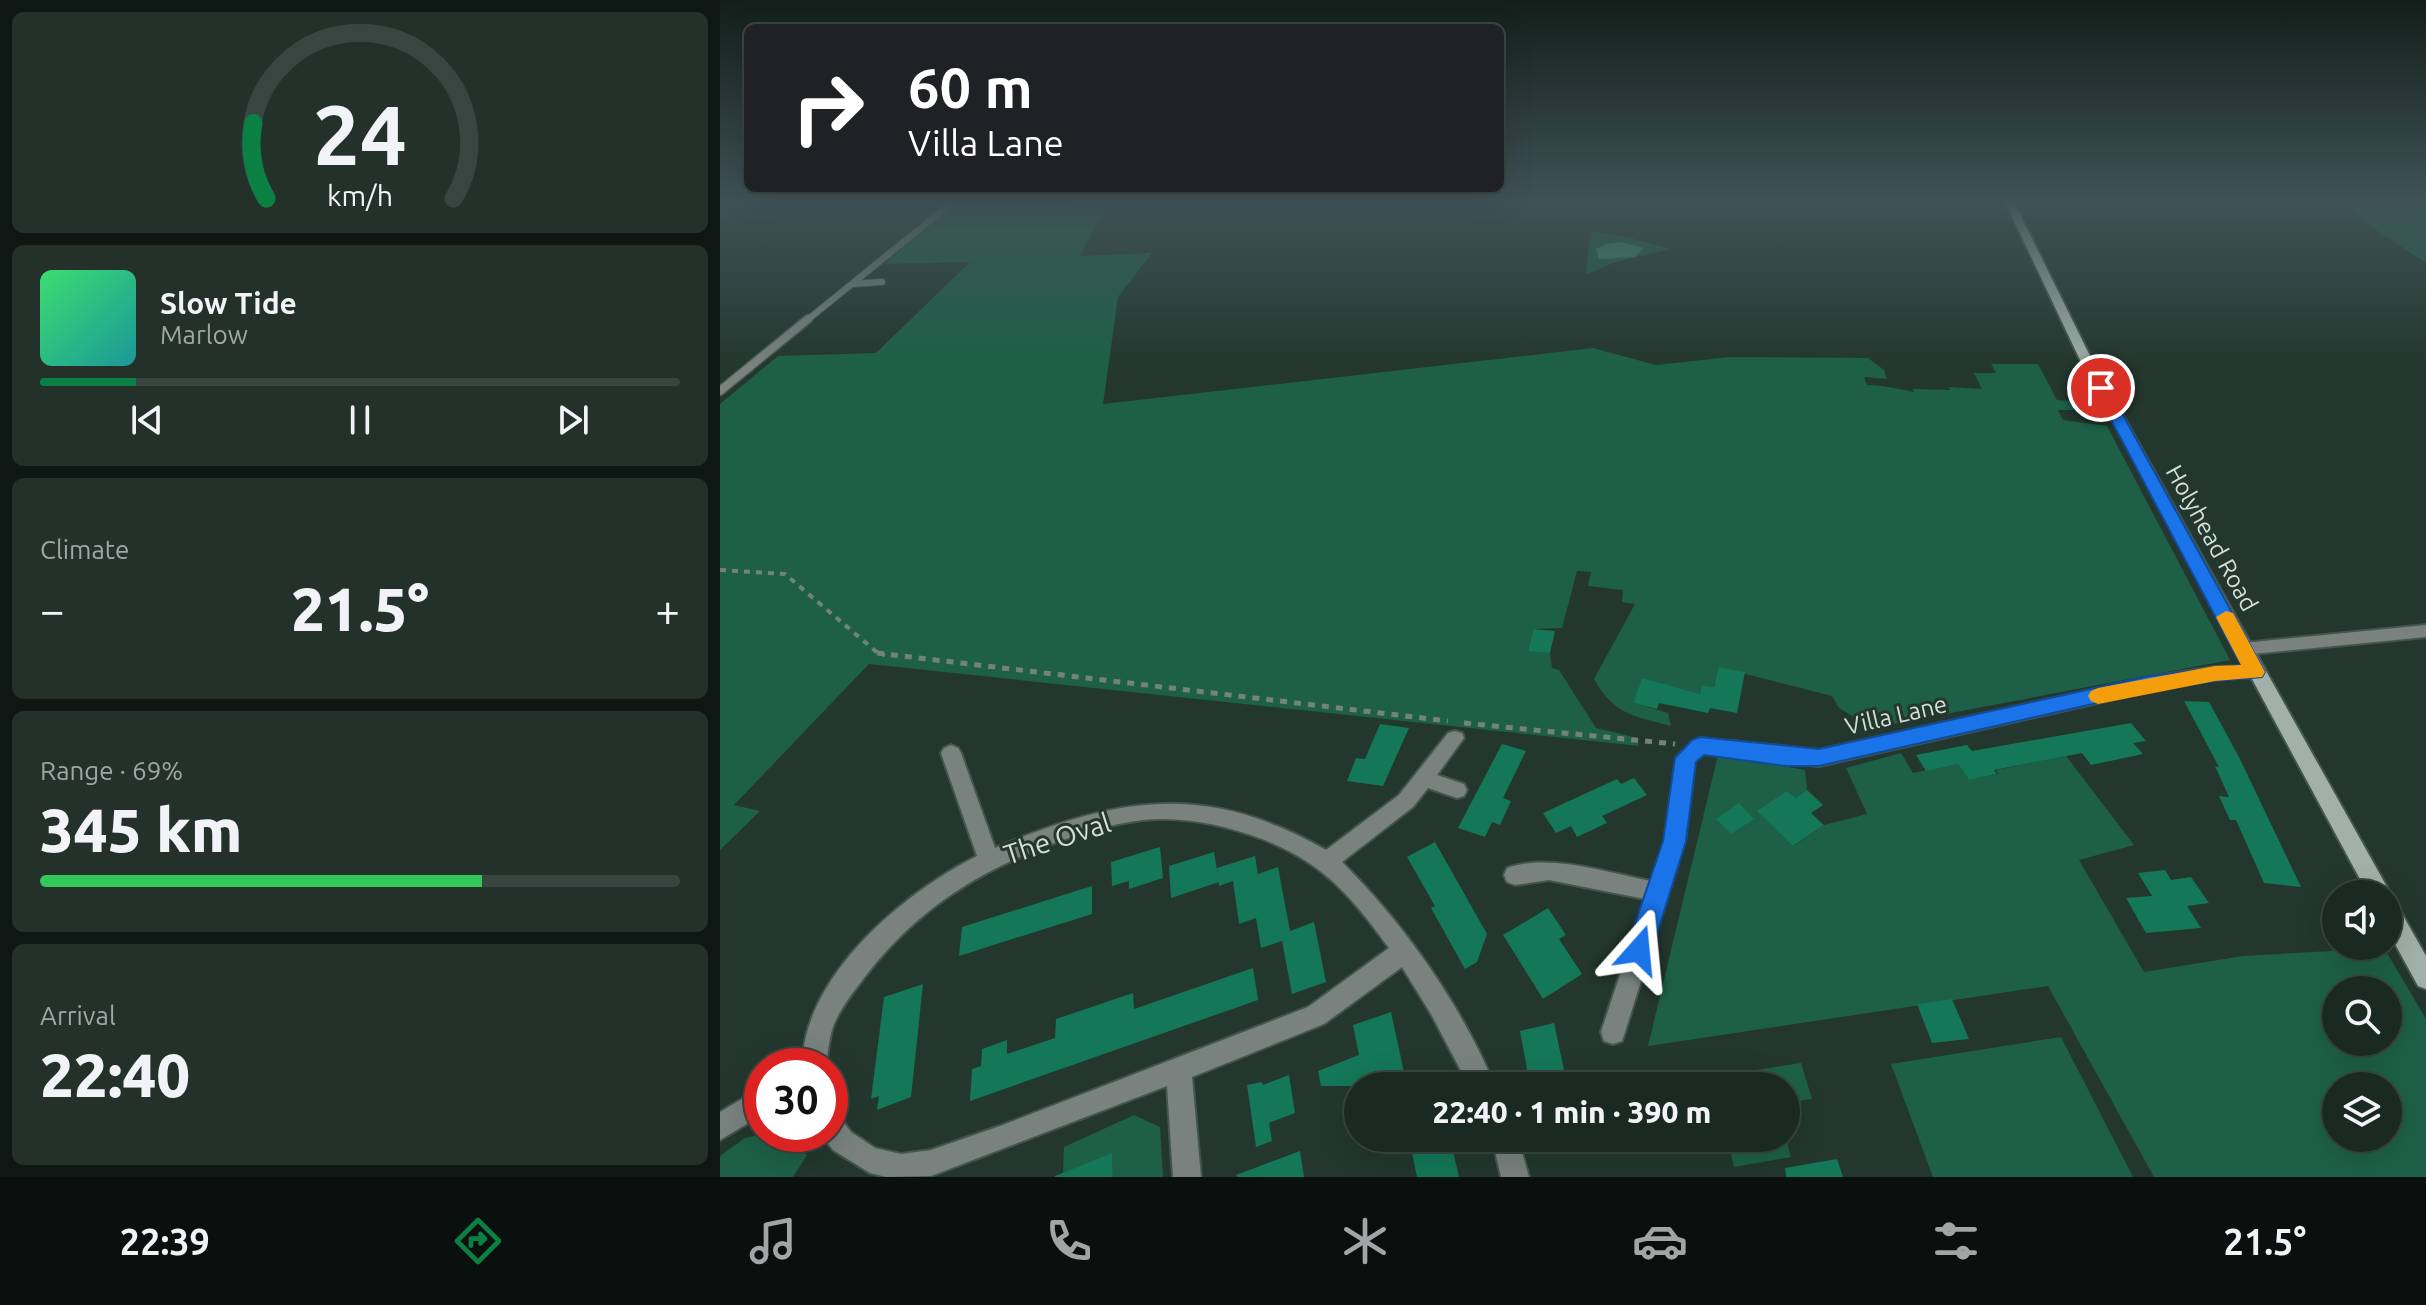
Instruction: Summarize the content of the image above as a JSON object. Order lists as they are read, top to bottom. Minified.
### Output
{"streets":{"main road":["Holyhead Road"],"street":["Villa Lane","The Oval"]},"crossings":[["Holyhead Road","Villa Lane"]],"page":{"turn":["60 m","Villa Lane"],"song":["Slow Tide","Marlow"],"tile":["Climate",["Range · 69%","345 km"],["Arrival","22:40"]],"heat":["−","21.5°","+"],"limit":"30","trip":"22:40 · 1 min · 390 m","tabs":["22:39","21.5°"],"gauge":["24","km/h"]}}
